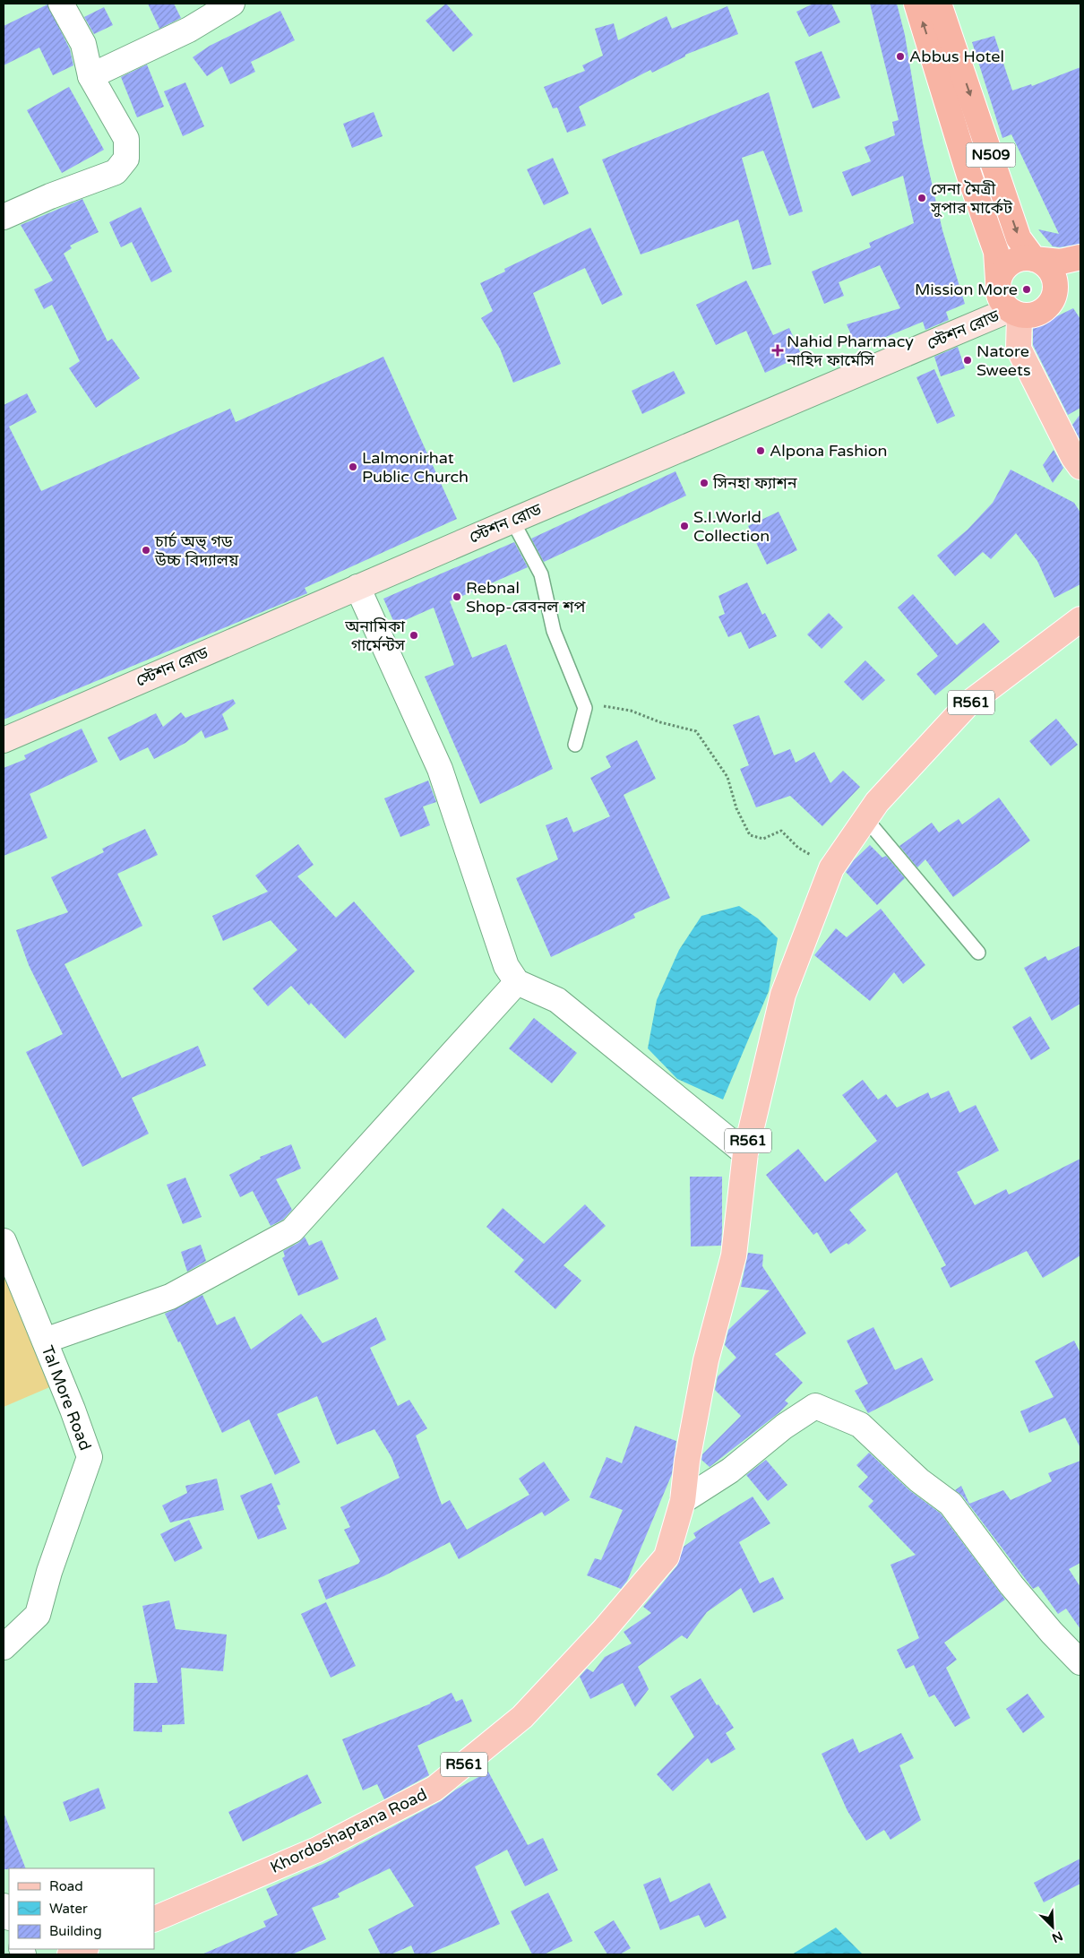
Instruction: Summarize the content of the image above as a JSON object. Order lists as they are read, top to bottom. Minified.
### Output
{"streets":{"highway":["N509"],"main road":["স্টেশন রোড","R561","Khordoshaptana Road"],"street":["Tal More Road"]},"crossings":[["N509","স্টেশন রোড"],["R561","Khordoshaptana Road"]],"places":{"other":["Abbus Hotel","সেনা মৈত্রী সুপার মার্কেট","Mission More","Natore Sweets","Alpona Fashion","Lalmonirhat Public Church","সিনহা ফ্যাশন","S.I.World Collection","চার্চ অভ্ গড ‍উচ্চ বিদ্যালয়","Rebnal Shop-রেবনল শপ","অনামিকা গার্মেন্টস"],"health":["Nahid Pharmacy নাহিদ ফার্মেসি"]},"legend":["Road","Water","Building"],"north":"bottom right"}
